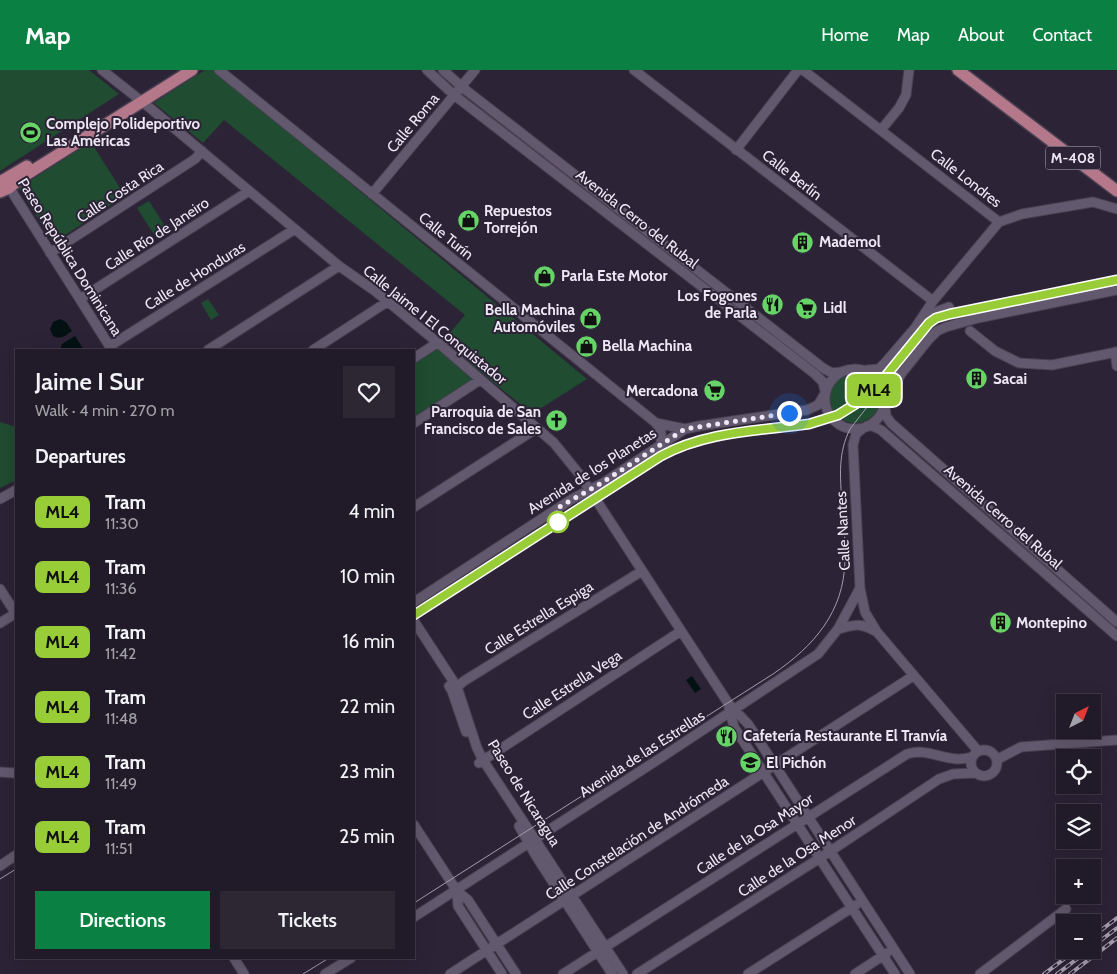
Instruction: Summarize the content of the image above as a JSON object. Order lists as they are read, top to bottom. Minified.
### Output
{"streets":{"main road":["M-408"],"street":["Calle Roma","Calle Berlín","Calle Londres","Calle Costa Rica","Avenida Cerro del Rubal","Calle Río de Janeiro","Calle Turín","Paseo República Dominicana","Calle de Honduras","Calle Jaime I El Conquistador","Avenida de los Planetas","Calle Nantes","Calle Estrella Espiga","Calle Estrella Vega","Avenida de las Estrellas","Paseo de Nicaragua","Calle de la Osa Mayor","Calle Constelación de Andrómeda","Calle de la Osa Menor"]},"crossings":[["Calle Roma","Avenida Cerro del Rubal"],["Calle Roma","Calle Turín"],["Calle Berlín","Calle Londres"],["Calle Londres","Avenida Cerro del Rubal"],["Calle Londres","Calle Turín"],["Calle Londres","Calle Nantes"],["Calle Costa Rica","Paseo República Dominicana"],["Calle Costa Rica","Calle Jaime I El Conquistador"],["Avenida Cerro del Rubal","Calle Turín"],["Avenida Cerro del Rubal","Calle Nantes"],["Calle Río de Janeiro","Paseo República Dominicana"],["Calle Río de Janeiro","Calle Jaime I El Conquistador"],["Calle Turín","Avenida de los Planetas"],["Calle Turín","Calle Nantes"],["Paseo República Dominicana","Calle de Honduras"],["Calle de Honduras","Calle Jaime I El Conquistador"],["Calle Jaime I El Conquistador","Avenida de los Planetas"],["Calle Jaime I El Conquistador","Calle Estrella Espiga"],["Calle Jaime I El Conquistador","Calle Estrella Vega"],["Calle Jaime I El Conquistador","Avenida de las Estrellas"],["Calle Jaime I El Conquistador","Calle de la Osa Mayor"],["Calle Jaime I El Conquistador","Calle Constelación de Andrómeda"],["Calle Jaime I El Conquistador","Calle de la Osa Menor"],["Calle Nantes","Avenida de las Estrellas"],["Calle Nantes","Calle de la Osa Mayor"],["Calle Nantes","Calle Constelación de Andrómeda"],["Calle Nantes","Calle de la Osa Menor"],["Calle Estrella Espiga","Paseo de Nicaragua"],["Calle Estrella Vega","Paseo de Nicaragua"],["Avenida de las Estrellas","Paseo de Nicaragua"],["Paseo de Nicaragua","Calle de la Osa Mayor"],["Paseo de Nicaragua","Calle Constelación de Andrómeda"],["Calle de la Osa Mayor","Calle de la Osa Menor"]],"places":{"sports":["Complejo Polideportivo Las Américas"],"shop":["Repuestos Torrejón","Parla Este Motor","Bella Machina Automóviles","Bella Machina"],"building":["Mademol","Sacai","Montepino"],"restaurant":["Los Fogones de Parla","Cafetería Restaurante El Tranvía"],"supermarket":["Lidl","Mercadona"],"church":["Parroquia de San Francisco de Sales"],"school or university":["El Pichón"]},"lines":["tram line ML4"],"north":"top right","page":{"header":"Map","nav":["Home","Map","About","Contact"],"on_map":"ML4","heading":[["Jaime I Sur","Walk · 4 min · 270 m"],"Departures"],"list":[{"mark":"ML4","name":"Tram","note":"11:30","value":"4 min"},{"mark":"ML4","name":"Tram","note":"11:36","value":"10 min"},{"mark":"ML4","name":"Tram","note":"11:42","value":"16 min"},{"mark":"ML4","name":"Tram","note":"11:48","value":"22 min"},{"mark":"ML4","name":"Tram","note":"11:49","value":"23 min"},{"mark":"ML4","name":"Tram","note":"11:51","value":"25 min"}],"map_buttons":["+","−"],"buttons":["Directions","Tickets"]}}
